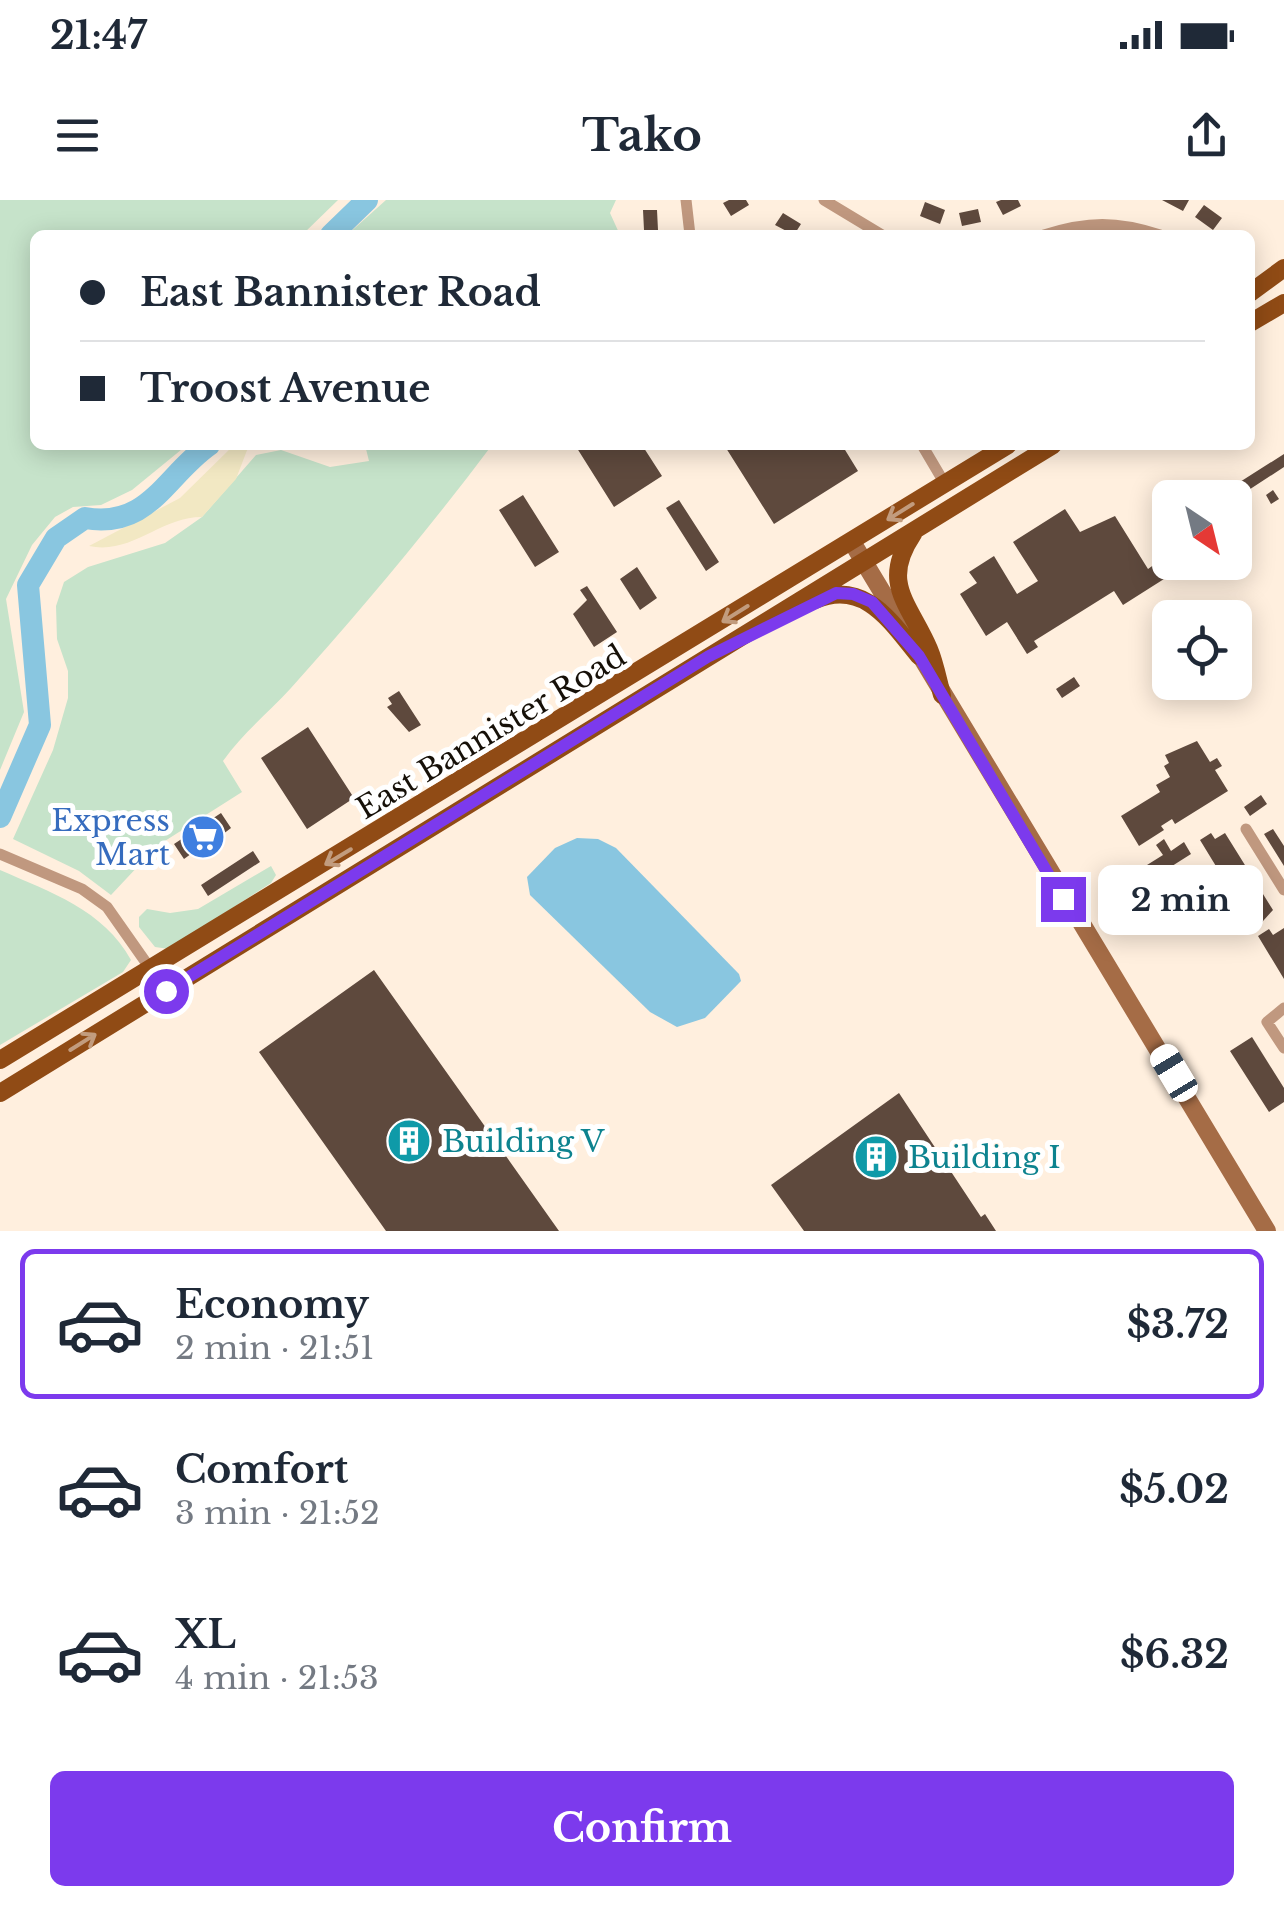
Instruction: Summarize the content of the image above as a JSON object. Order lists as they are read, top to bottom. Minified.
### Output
{"streets":{"main road":["East Bannister Road"]},"places":{"supermarket":["Express Mart"],"building":["Building V","Building I"]},"north":"bottom right","page":{"status":"21:47","header":"Tako","banner":["East Bannister Road","Troost Avenue"],"bubble":"2 min","list":[{"name":"Economy","note":"2 min · 21:51","value":"$3.72"},{"name":"Comfort","note":"3 min · 21:52","value":"$5.02"},{"name":"XL","note":"4 min · 21:53","value":"$6.32"}],"buttons":"Confirm"}}
